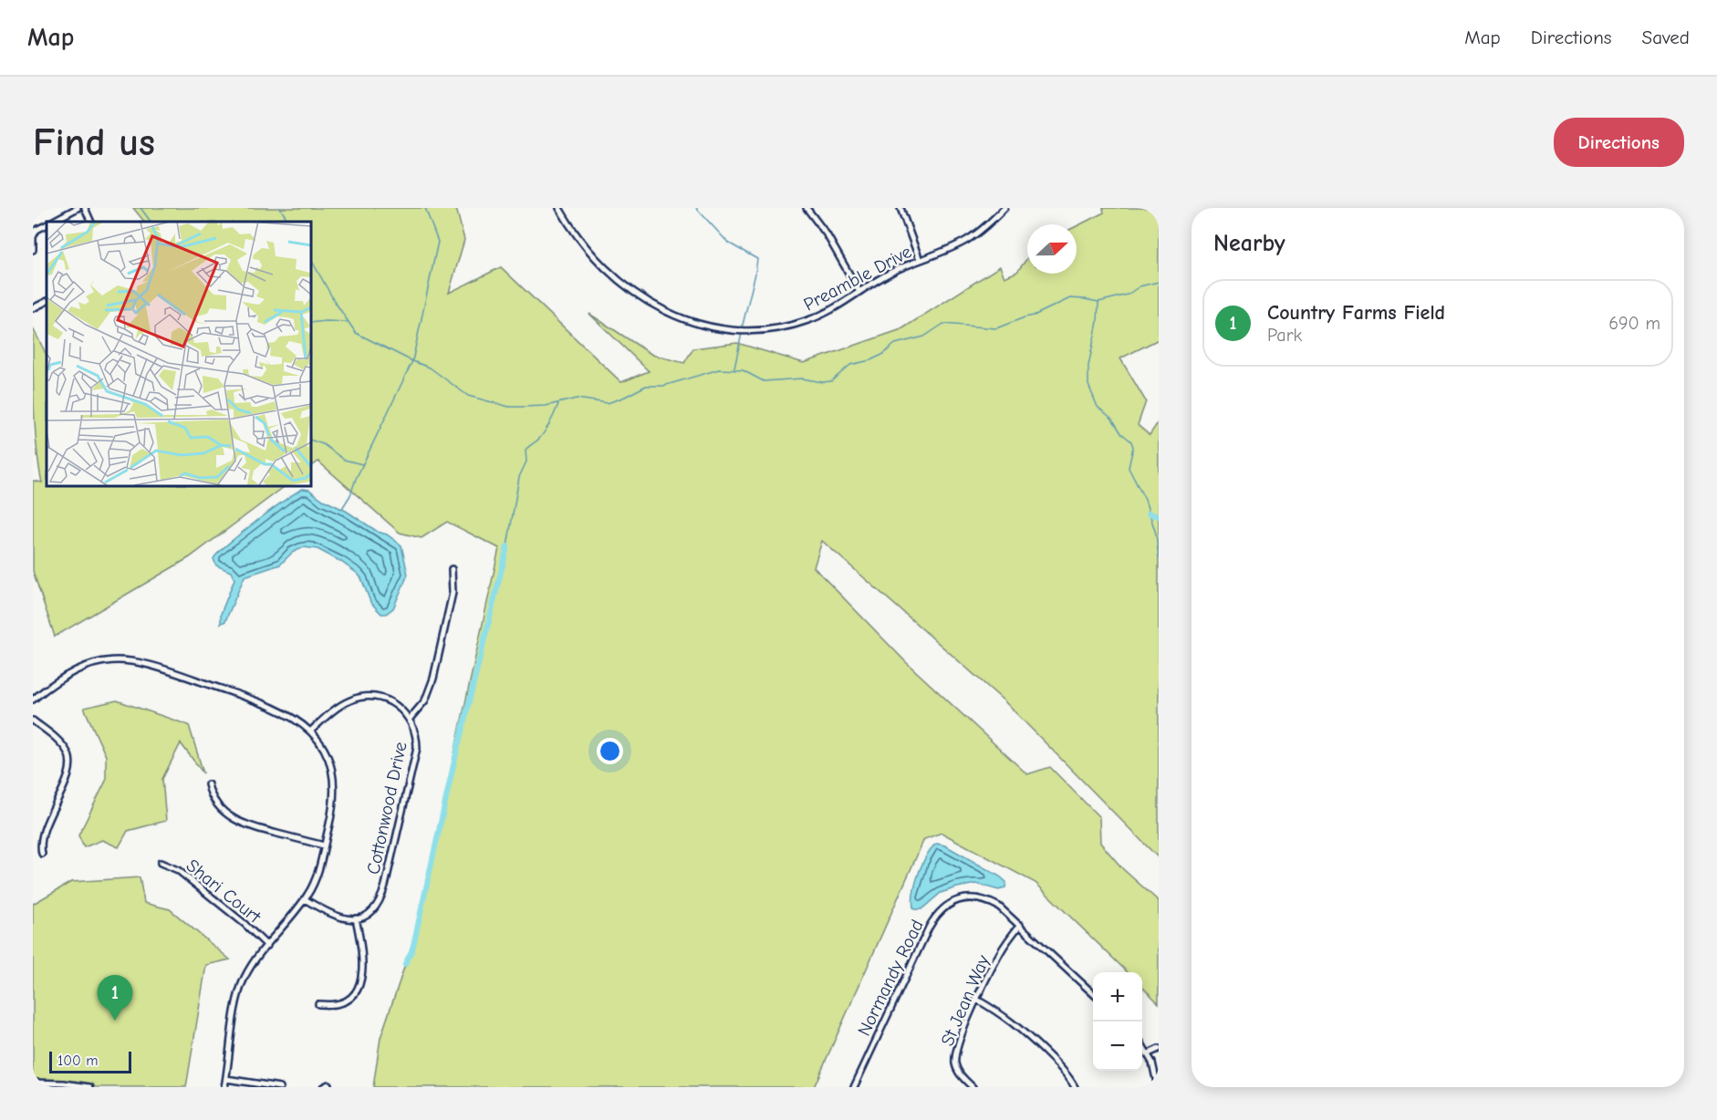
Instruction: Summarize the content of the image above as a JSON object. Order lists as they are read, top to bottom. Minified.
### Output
{"streets":{"street":["Preamble Drive","Cottonwood Drive","Shari Court","Normandy Road","St Jean Way"]},"crossings":[["Normandy Road","St Jean Way"]],"scale_bar":"100 m","north":"right","page":{"header":"Map","nav":["Map","Directions","Saved"],"buttons":"Directions","title":"Find us","heading":"Nearby","list":[{"mark":"1","name":"Country Farms Field","note":"Park","value":"690 m"}],"map_buttons":["+","−"],"pins":"1","scale":"100 m"}}
